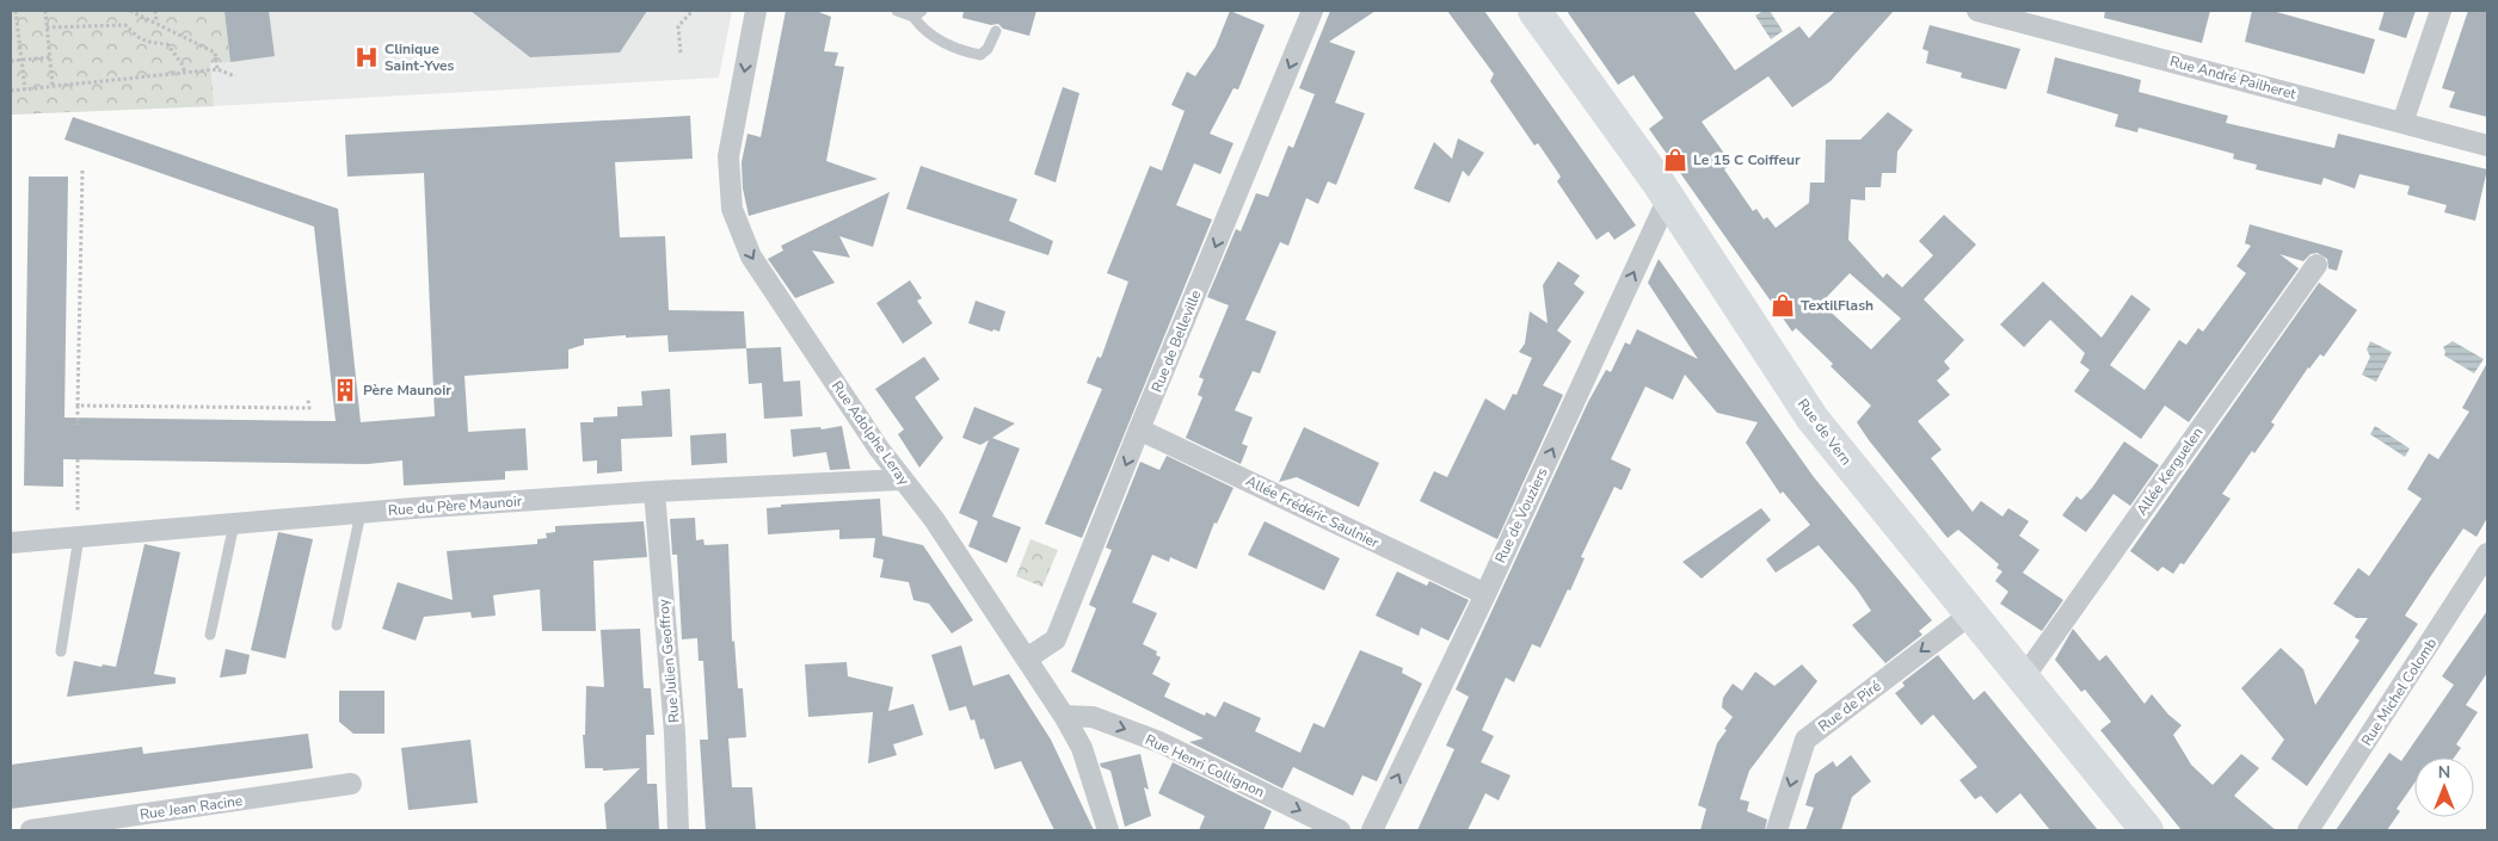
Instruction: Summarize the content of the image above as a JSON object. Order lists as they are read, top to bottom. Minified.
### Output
{"streets":{"main road":["Rue de Vern"],"street":["Rue André Pailheret","Rue de Belleville","Rue Adolphe Leray","Allée Kerguelen","Rue du Père Maunoir","Allée Frédéric Saulnier","Rue de Vouziers","Rue Julien Geoffroy","Rue Michel Colomb","Rue de Piré","Rue Henri Collignon","Rue Jean Racine"]},"crossings":[["Rue de Belleville","Rue Adolphe Leray"],["Rue de Belleville","Allée Frédéric Saulnier"],["Rue de Vern","Allée Kerguelen"],["Rue de Vern","Rue de Vouziers"],["Rue de Vern","Rue de Piré"],["Rue Adolphe Leray","Rue du Père Maunoir"],["Rue Adolphe Leray","Rue Henri Collignon"],["Rue du Père Maunoir","Rue Julien Geoffroy"],["Allée Frédéric Saulnier","Rue de Vouziers"]],"one_way":["Rue de Belleville","Rue Adolphe Leray","Rue de Vouziers","Rue de Piré","Rue Henri Collignon"],"places":{"hospital":["Clinique Saint-Yves"],"shop":["Le 15 C Coiffeur","TextilFlash"],"building":["Père Maunoir"]},"north":"top"}
